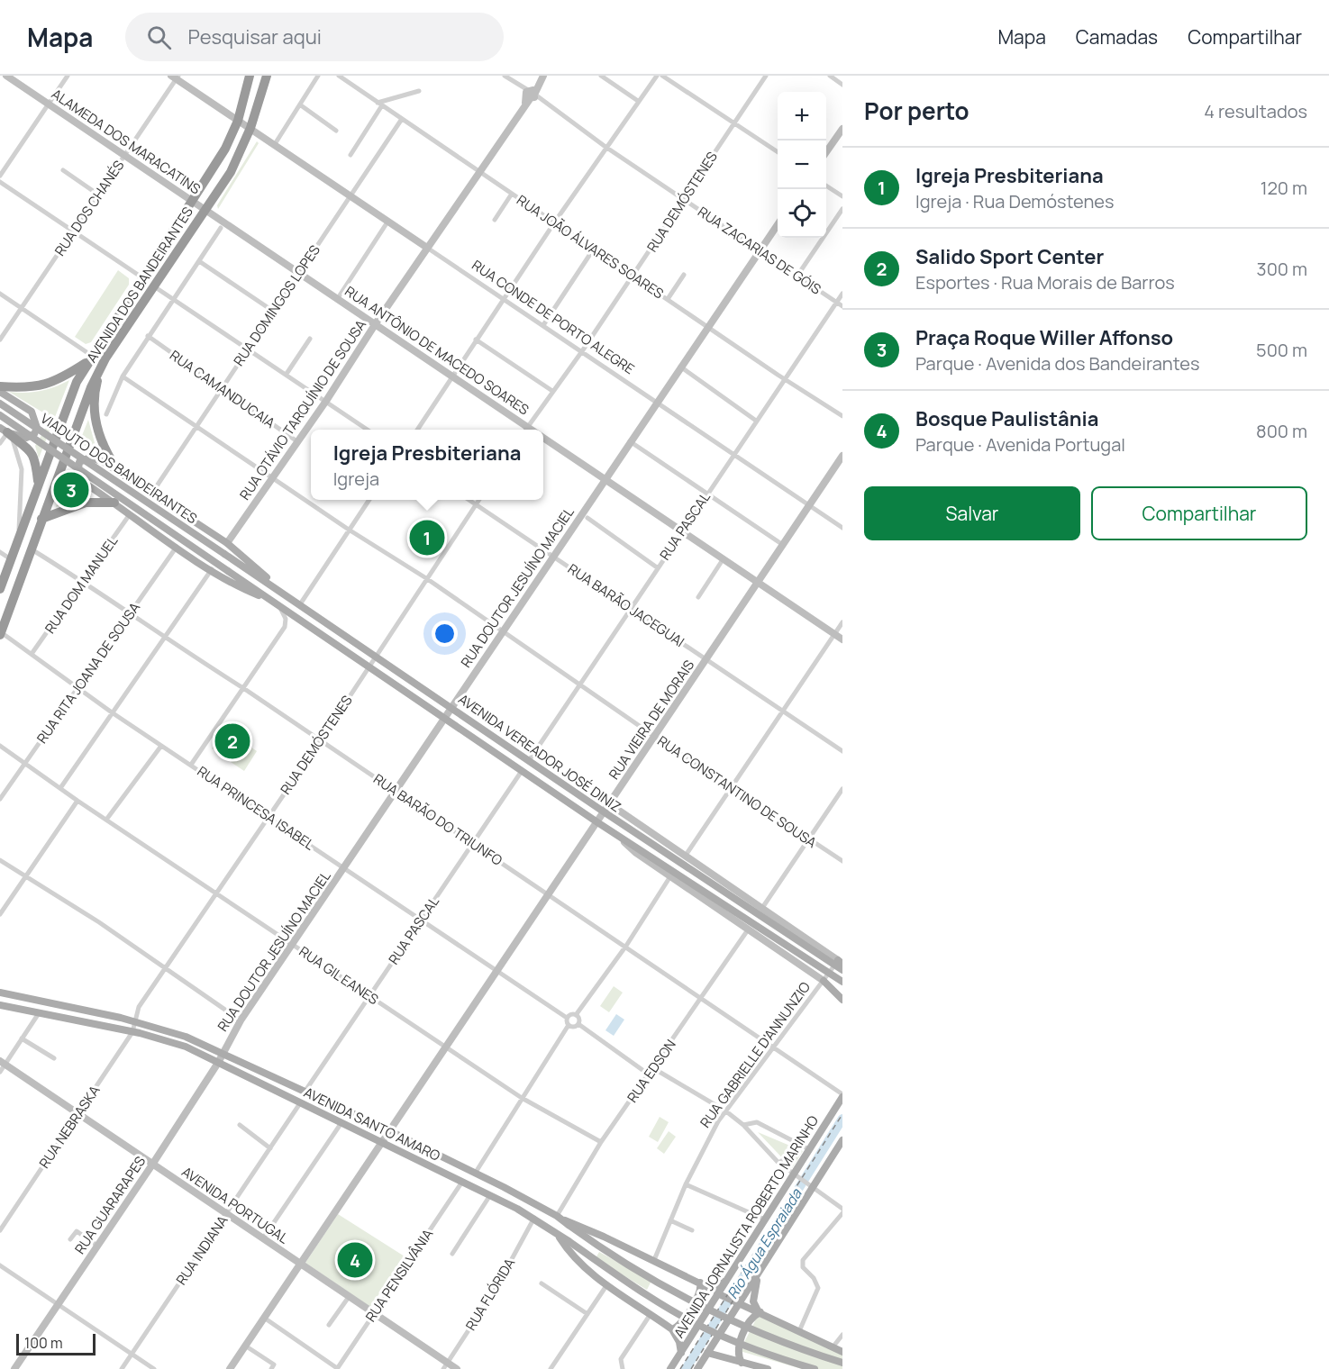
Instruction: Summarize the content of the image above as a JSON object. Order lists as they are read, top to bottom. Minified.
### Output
{"streets":{"highway":["AVENIDA DOS BANDEIRANTES"],"main road":["VIADUTO DOS BANDEIRANTES","AVENIDA VEREADOR JOSÉ DINIZ","AVENIDA SANTO AMARO","AVENIDA JORNALISTA ROBERTO MARINHO"],"street":["ALAMEDA DOS MARACATINS","RUA DEMÓSTENES","RUA DOS CHANÉS","RUA JOÃO ÁLVARES SOARES","RUA ZACARIAS DE GÓIS","RUA DOMINGOS LOPES","RUA CONDE DE PORTO ALEGRE","RUA ANTÔNIO DE MACEDO SOARES","RUA CAMANDUCAIA","RUA OTÁVIO TARQUÍNIO DE SOUSA","RUA PASCAL","RUA DOM MANUEL","RUA DOUTOR JESUÍNO MACIEL","RUA BARÃO JACEGUAI","RUA RITA JOANA DE SOUSA","RUA VIEIRA DE MORAIS","RUA CONSTANTINO DE SOUSA","RUA PRINCESA ISABEL","RUA BARÃO DO TRIUNFO","RUA GIL EANES","RUA GABRIELLE D'ANNUNZIO","RUA EDSON","RUA NEBRASKA","RUA GUARARAPES","AVENIDA PORTUGAL","RUA INDIANA","RUA PENSILVÂNIA","RUA FLÓRIDA"]},"crossings":[["ALAMEDA DOS MARACATINS","RUA DOS CHANÉS"],["ALAMEDA DOS MARACATINS","AVENIDA DOS BANDEIRANTES"],["ALAMEDA DOS MARACATINS","RUA ANTÔNIO DE MACEDO SOARES"],["RUA DEMÓSTENES","RUA JOÃO ÁLVARES SOARES"],["RUA DEMÓSTENES","RUA ZACARIAS DE GÓIS"],["RUA DEMÓSTENES","RUA CONDE DE PORTO ALEGRE"],["RUA DEMÓSTENES","RUA ANTÔNIO DE MACEDO SOARES"],["RUA DEMÓSTENES","RUA BARÃO JACEGUAI"],["RUA DEMÓSTENES","AVENIDA VEREADOR JOSÉ DINIZ"],["RUA DEMÓSTENES","RUA CONSTANTINO DE SOUSA"],["RUA DEMÓSTENES","RUA PRINCESA ISABEL"],["RUA DEMÓSTENES","RUA BARÃO DO TRIUNFO"],["RUA DEMÓSTENES","RUA GIL EANES"],["RUA DEMÓSTENES","AVENIDA SANTO AMARO"],["RUA DEMÓSTENES","RUA NEBRASKA"],["RUA DOS CHANÉS","RUA CONDE DE PORTO ALEGRE"],["RUA JOÃO ÁLVARES SOARES","RUA DOMINGOS LOPES"],["RUA JOÃO ÁLVARES SOARES","RUA OTÁVIO TARQUÍNIO DE SOUSA"],["RUA JOÃO ÁLVARES SOARES","RUA PASCAL"],["RUA JOÃO ÁLVARES SOARES","RUA DOUTOR JESUÍNO MACIEL"],["RUA ZACARIAS DE GÓIS","RUA OTÁVIO TARQUÍNIO DE SOUSA"],["RUA ZACARIAS DE GÓIS","RUA PASCAL"],["RUA ZACARIAS DE GÓIS","RUA DOUTOR JESUÍNO MACIEL"],["AVENIDA DOS BANDEIRANTES","RUA CONDE DE PORTO ALEGRE"],["AVENIDA DOS BANDEIRANTES","RUA ANTÔNIO DE MACEDO SOARES"],["AVENIDA DOS BANDEIRANTES","RUA PRINCESA ISABEL"],["AVENIDA DOS BANDEIRANTES","RUA BARÃO DO TRIUNFO"],["RUA DOMINGOS LOPES","RUA CONDE DE PORTO ALEGRE"],["RUA DOMINGOS LOPES","RUA ANTÔNIO DE MACEDO SOARES"],["RUA DOMINGOS LOPES","RUA CAMANDUCAIA"],["RUA DOMINGOS LOPES","RUA CONSTANTINO DE SOUSA"],["RUA CONDE DE PORTO ALEGRE","RUA OTÁVIO TARQUÍNIO DE SOUSA"],["RUA CONDE DE PORTO ALEGRE","RUA PASCAL"],["RUA CONDE DE PORTO ALEGRE","RUA DOUTOR JESUÍNO MACIEL"],["RUA CONDE DE PORTO ALEGRE","RUA VIEIRA DE MORAIS"],["RUA ANTÔNIO DE MACEDO SOARES","RUA OTÁVIO TARQUÍNIO DE SOUSA"],["RUA ANTÔNIO DE MACEDO SOARES","RUA PASCAL"],["RUA ANTÔNIO DE MACEDO SOARES","RUA DOUTOR JESUÍNO MACIEL"],["RUA ANTÔNIO DE MACEDO SOARES","RUA VIEIRA DE MORAIS"],["RUA CAMANDUCAIA","RUA OTÁVIO TARQUÍNIO DE SOUSA"],["RUA OTÁVIO TARQUÍNIO DE SOUSA","RUA CONSTANTINO DE SOUSA"],["VIADUTO DOS BANDEIRANTES","AVENIDA VEREADOR JOSÉ DINIZ"],["RUA PASCAL","RUA BARÃO JACEGUAI"],["RUA PASCAL","AVENIDA VEREADOR JOSÉ DINIZ"],["RUA PASCAL","RUA CONSTANTINO DE SOUSA"],["RUA PASCAL","RUA PRINCESA ISABEL"],["RUA PASCAL","RUA BARÃO DO TRIUNFO"],["RUA PASCAL","RUA GIL EANES"],["RUA PASCAL","AVENIDA SANTO AMARO"],["RUA DOM MANUEL","RUA PRINCESA ISABEL"],["RUA DOM MANUEL","RUA BARÃO DO TRIUNFO"],["RUA DOUTOR JESUÍNO MACIEL","RUA BARÃO JACEGUAI"],["RUA DOUTOR JESUÍNO MACIEL","AVENIDA VEREADOR JOSÉ DINIZ"],["RUA DOUTOR JESUÍNO MACIEL","RUA CONSTANTINO DE SOUSA"],["RUA DOUTOR JESUÍNO MACIEL","RUA PRINCESA ISABEL"],["RUA DOUTOR JESUÍNO MACIEL","RUA BARÃO DO TRIUNFO"],["RUA DOUTOR JESUÍNO MACIEL","RUA GIL EANES"],["RUA DOUTOR JESUÍNO MACIEL","AVENIDA SANTO AMARO"],["RUA DOUTOR JESUÍNO MACIEL","RUA GUARARAPES"],["RUA BARÃO JACEGUAI","RUA VIEIRA DE MORAIS"],["RUA RITA JOANA DE SOUSA","RUA PRINCESA ISABEL"],["RUA RITA JOANA DE SOUSA","RUA BARÃO DO TRIUNFO"],["RUA RITA JOANA DE SOUSA","RUA GIL EANES"],["RUA VIEIRA DE MORAIS","AVENIDA VEREADOR JOSÉ DINIZ"],["RUA VIEIRA DE MORAIS","RUA CONSTANTINO DE SOUSA"],["RUA VIEIRA DE MORAIS","RUA PRINCESA ISABEL"],["RUA VIEIRA DE MORAIS","RUA BARÃO DO TRIUNFO"],["RUA VIEIRA DE MORAIS","RUA GIL EANES"],["RUA VIEIRA DE MORAIS","AVENIDA SANTO AMARO"],["RUA VIEIRA DE MORAIS","AVENIDA PORTUGAL"],["AVENIDA VEREADOR JOSÉ DINIZ","RUA GABRIELLE D'ANNUNZIO"],["AVENIDA VEREADOR JOSÉ DINIZ","RUA EDSON"],["RUA BARÃO DO TRIUNFO","RUA GABRIELLE D'ANNUNZIO"],["RUA BARÃO DO TRIUNFO","RUA EDSON"],["RUA BARÃO DO TRIUNFO","AVENIDA JORNALISTA ROBERTO MARINHO"],["RUA GIL EANES","RUA EDSON"],["RUA GABRIELLE D'ANNUNZIO","AVENIDA SANTO AMARO"],["RUA EDSON","AVENIDA SANTO AMARO"],["AVENIDA SANTO AMARO","RUA NEBRASKA"],["AVENIDA SANTO AMARO","RUA GUARARAPES"],["AVENIDA SANTO AMARO","RUA INDIANA"],["AVENIDA SANTO AMARO","RUA PENSILVÂNIA"],["AVENIDA SANTO AMARO","RUA FLÓRIDA"],["RUA NEBRASKA","AVENIDA PORTUGAL"],["RUA GUARARAPES","AVENIDA PORTUGAL"],["AVENIDA PORTUGAL","RUA INDIANA"],["AVENIDA PORTUGAL","RUA PENSILVÂNIA"],["AVENIDA PORTUGAL","RUA FLÓRIDA"]],"water":["Rio Água Espraiada"],"scale_bar":"100 m","page":{"header":"Mapa","search":"Pesquisar aqui","nav":["Mapa","Camadas","Compartilhar"],"heading":["Por perto","4 resultados"],"map_buttons":["+","−"],"list":[{"mark":"1","name":"Igreja Presbiteriana","note":"Igreja · Rua Demóstenes","value":"120 m"},{"mark":"2","name":"Salido Sport Center","note":"Esportes · Rua Morais de Barros","value":"300 m"},{"mark":"3","name":"Praça Roque Willer Affonso","note":"Parque · Avenida dos Bandeirantes","value":"500 m"},{"mark":"4","name":"Bosque Paulistânia","note":"Parque · Avenida Portugal","value":"800 m"}],"popup":["Igreja Presbiteriana","Igreja"],"pins":["3","1","2","4"],"buttons":["Salvar","Compartilhar"],"scale":"100 m"}}
